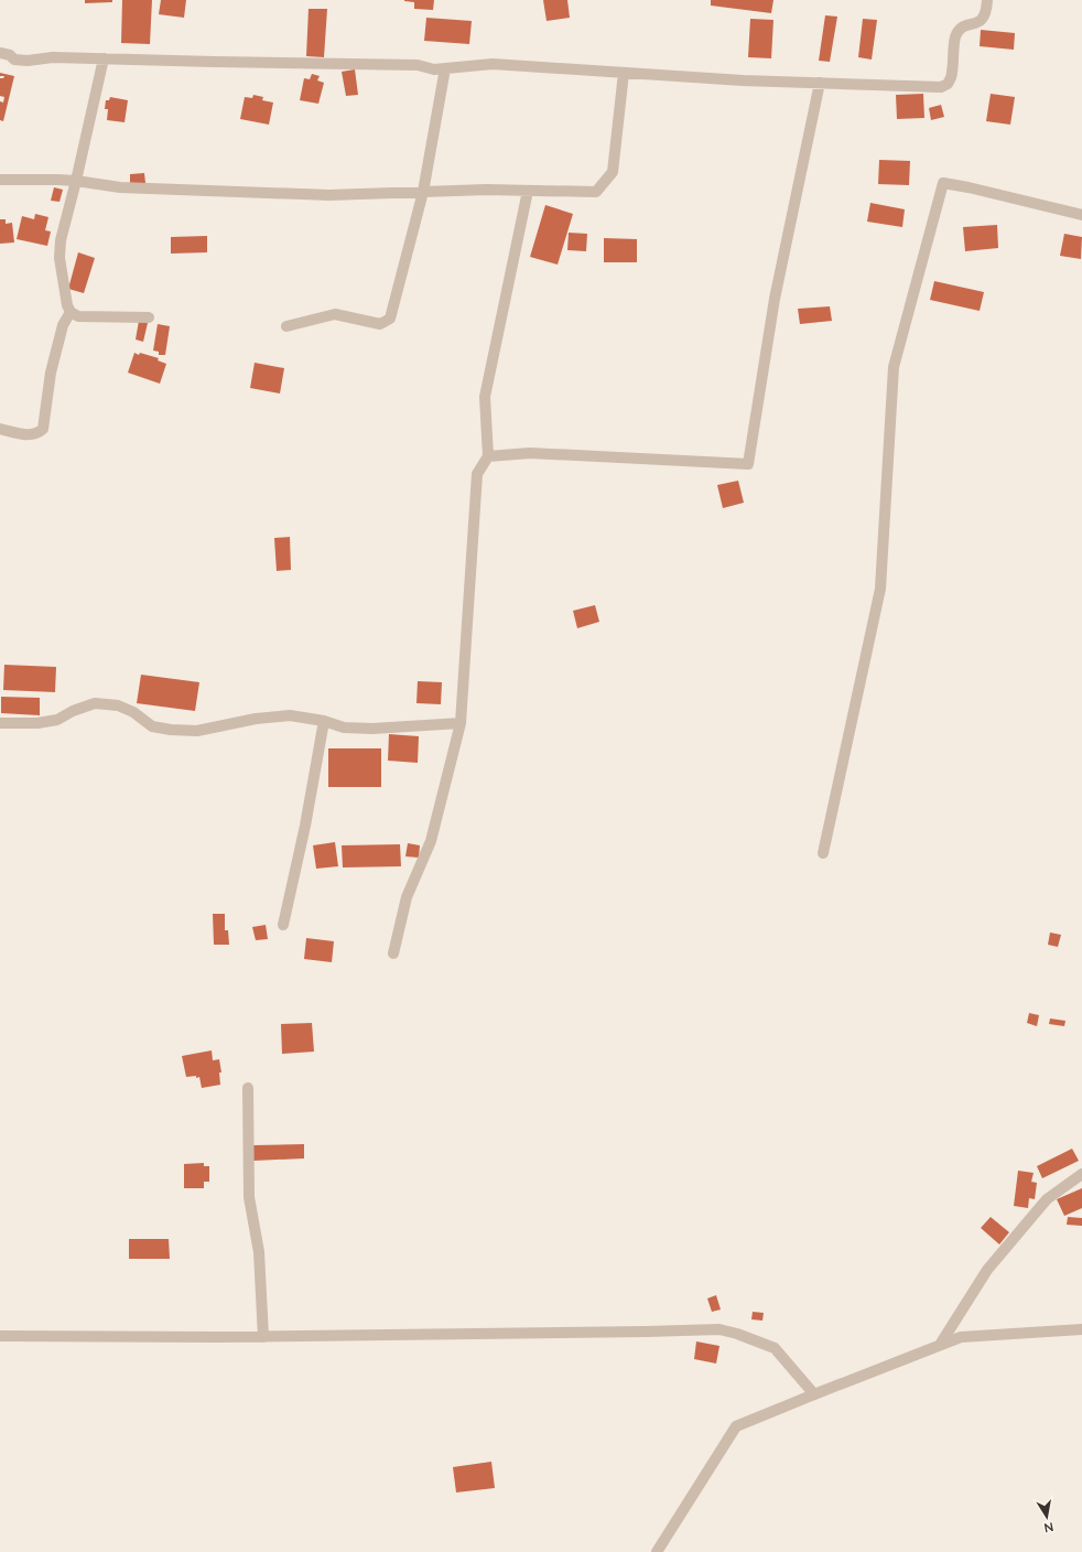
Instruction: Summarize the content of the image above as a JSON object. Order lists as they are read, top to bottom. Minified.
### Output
{"north":"bottom"}
